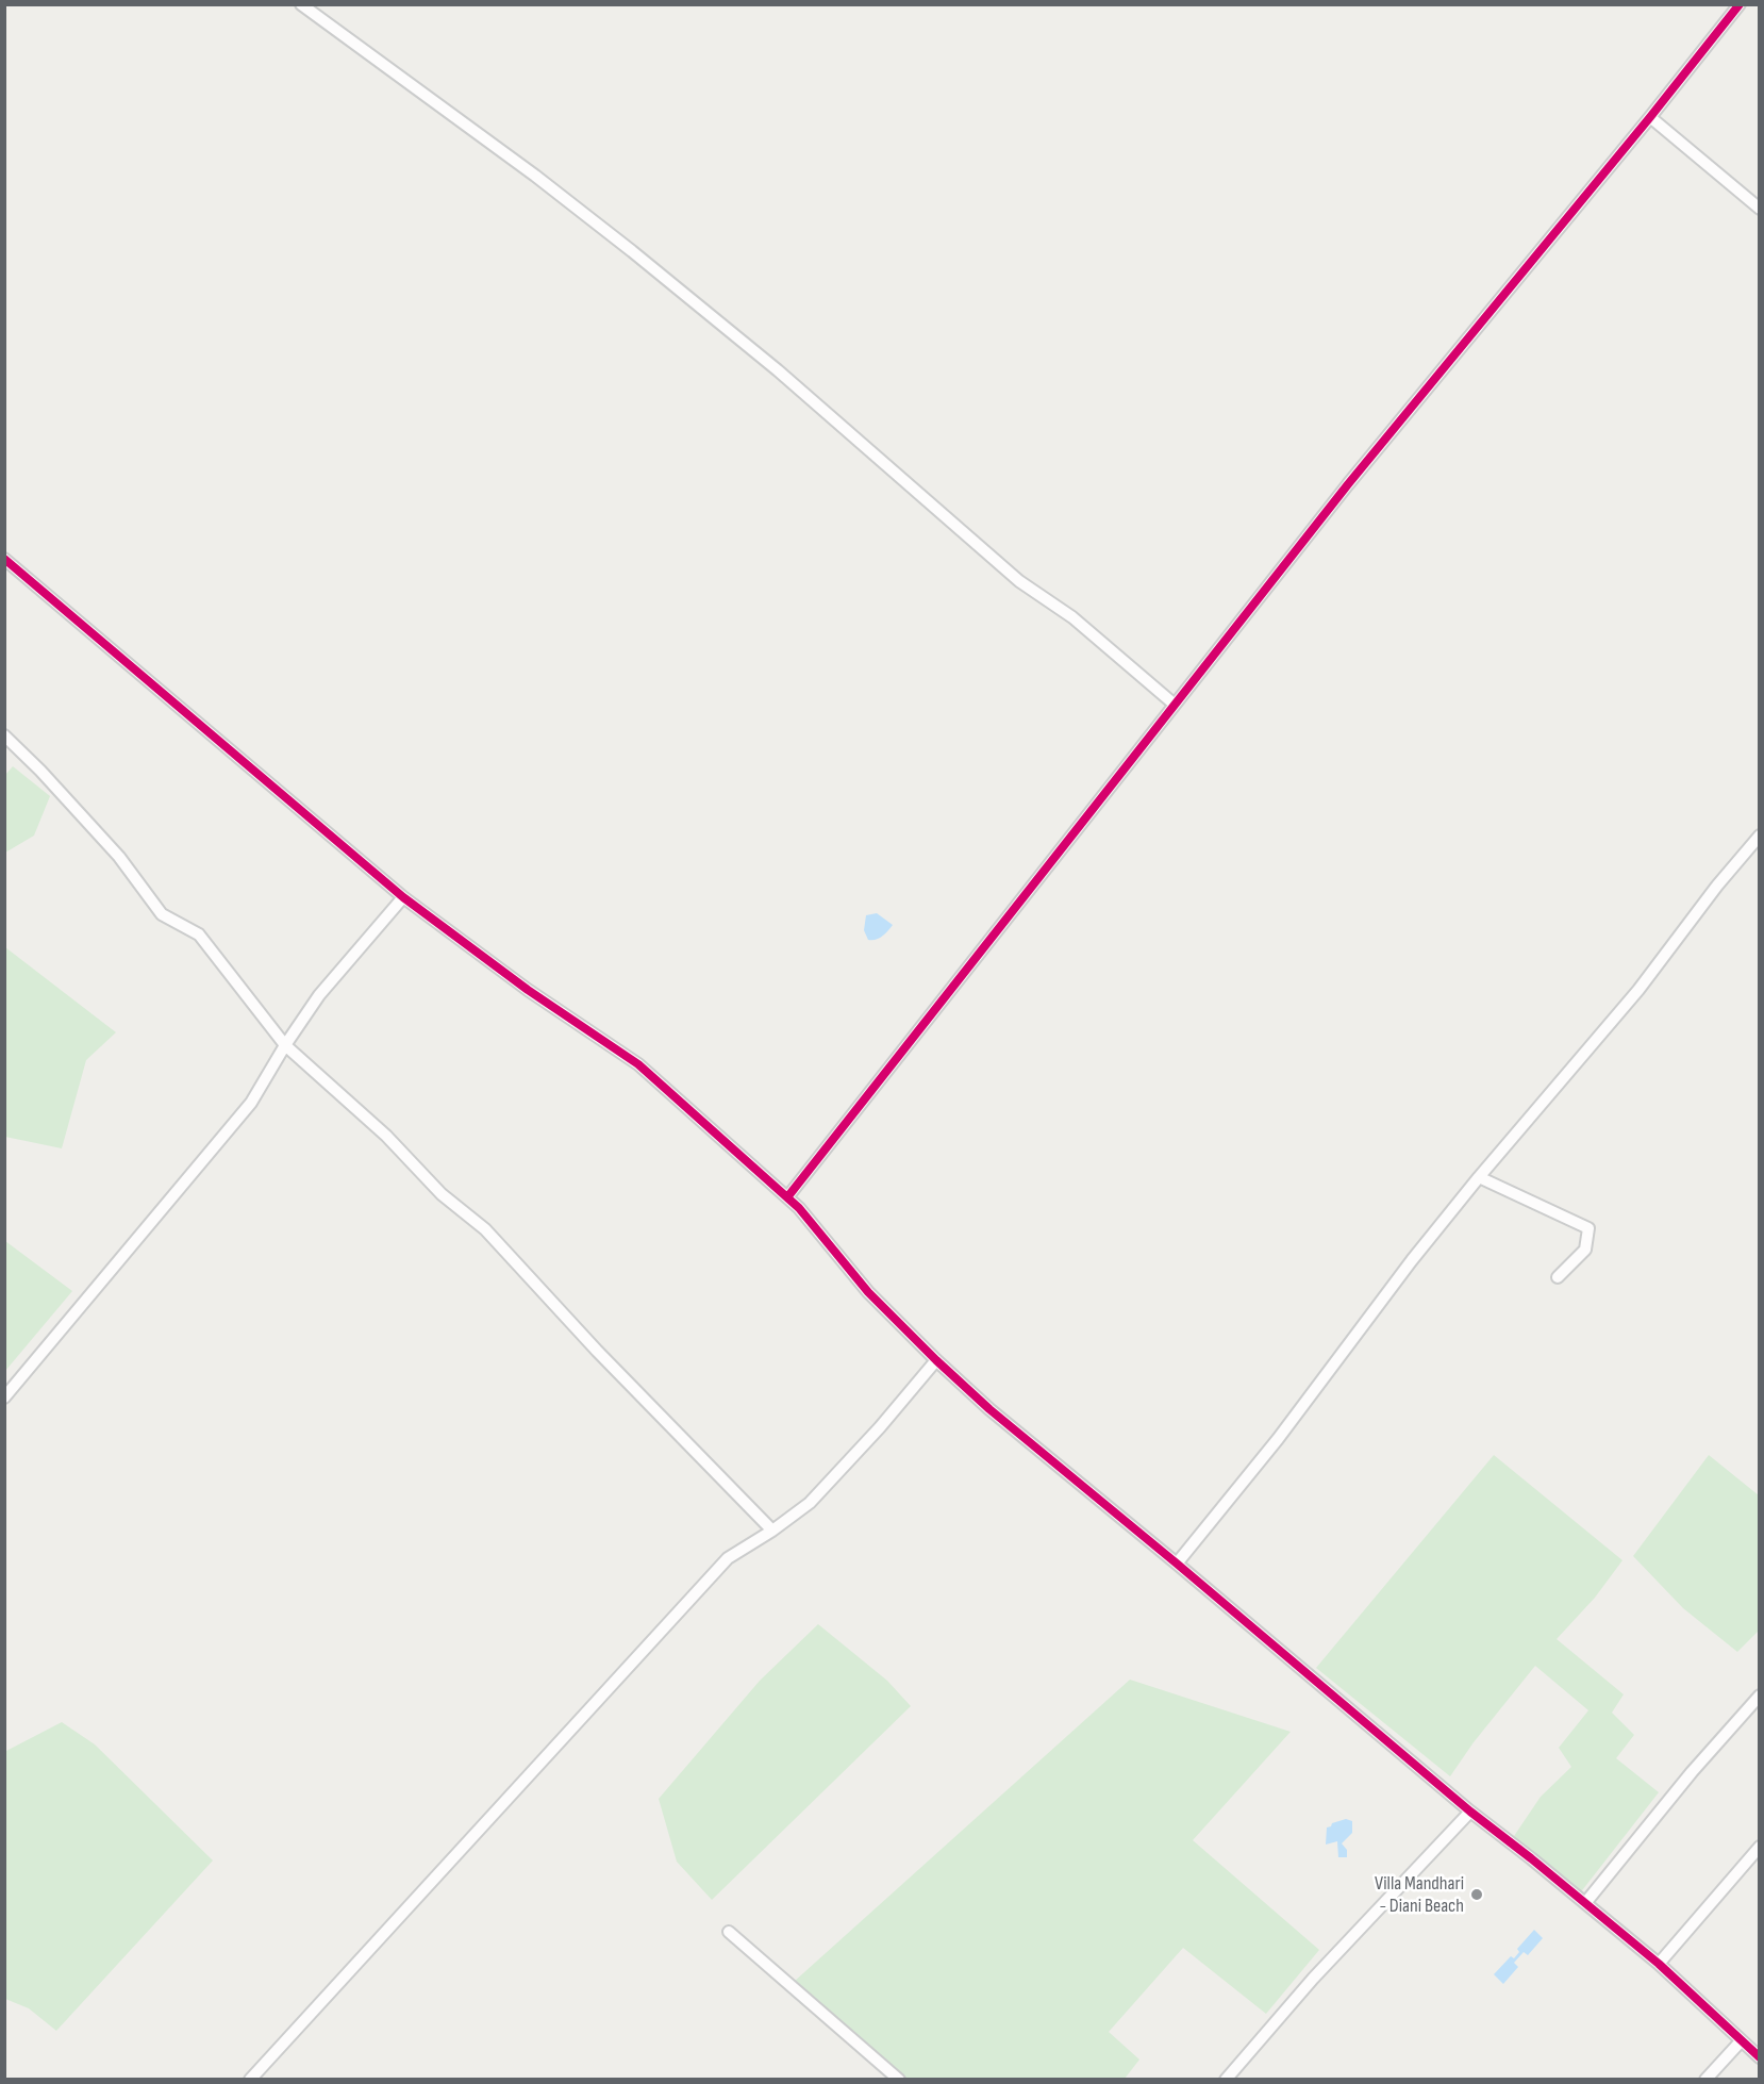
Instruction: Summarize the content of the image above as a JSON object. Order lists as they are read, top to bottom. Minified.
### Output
{"places":["Villa Mandhari - Diani Beach"]}
